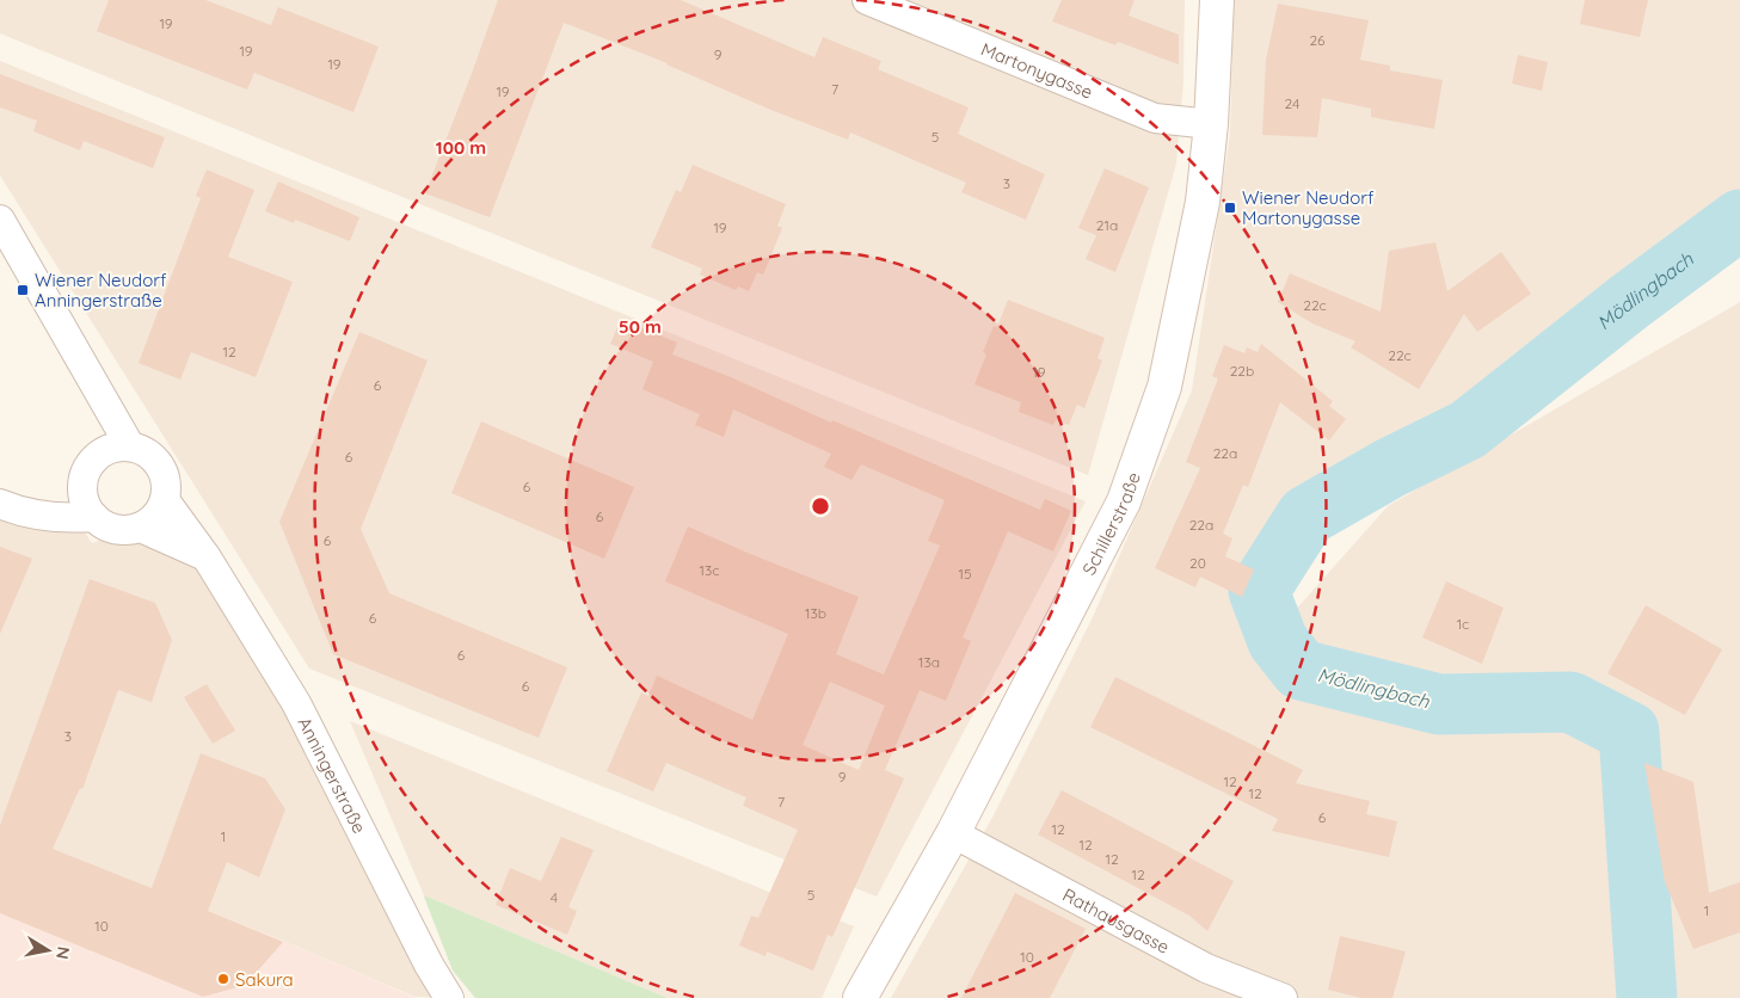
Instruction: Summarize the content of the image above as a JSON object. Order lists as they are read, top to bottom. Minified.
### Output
{"streets":{"street":["Martonygasse","Schillerstraße","Anningerstraße","Rathausgasse"]},"crossings":[["Martonygasse","Schillerstraße"],["Schillerstraße","Rathausgasse"]],"water":["Mödlingbach"],"places":{"transit":["Wiener Neudorf Martonygasse","Wiener Neudorf Anningerstraße"],"other":["Sakura"]},"house_numbers":["19","26","19","9","19","7","19","24","5","3","21a","19","22c","12","22c","22b","19","6","22a","6","6","6","22a","6","20","13c","15","13b","6","1c","6","13a","6","3","9","12","12","7","6","12","1","12","12","12","5","4","1","10","10"],"north":"right","rings":["100 m","50 m"]}
